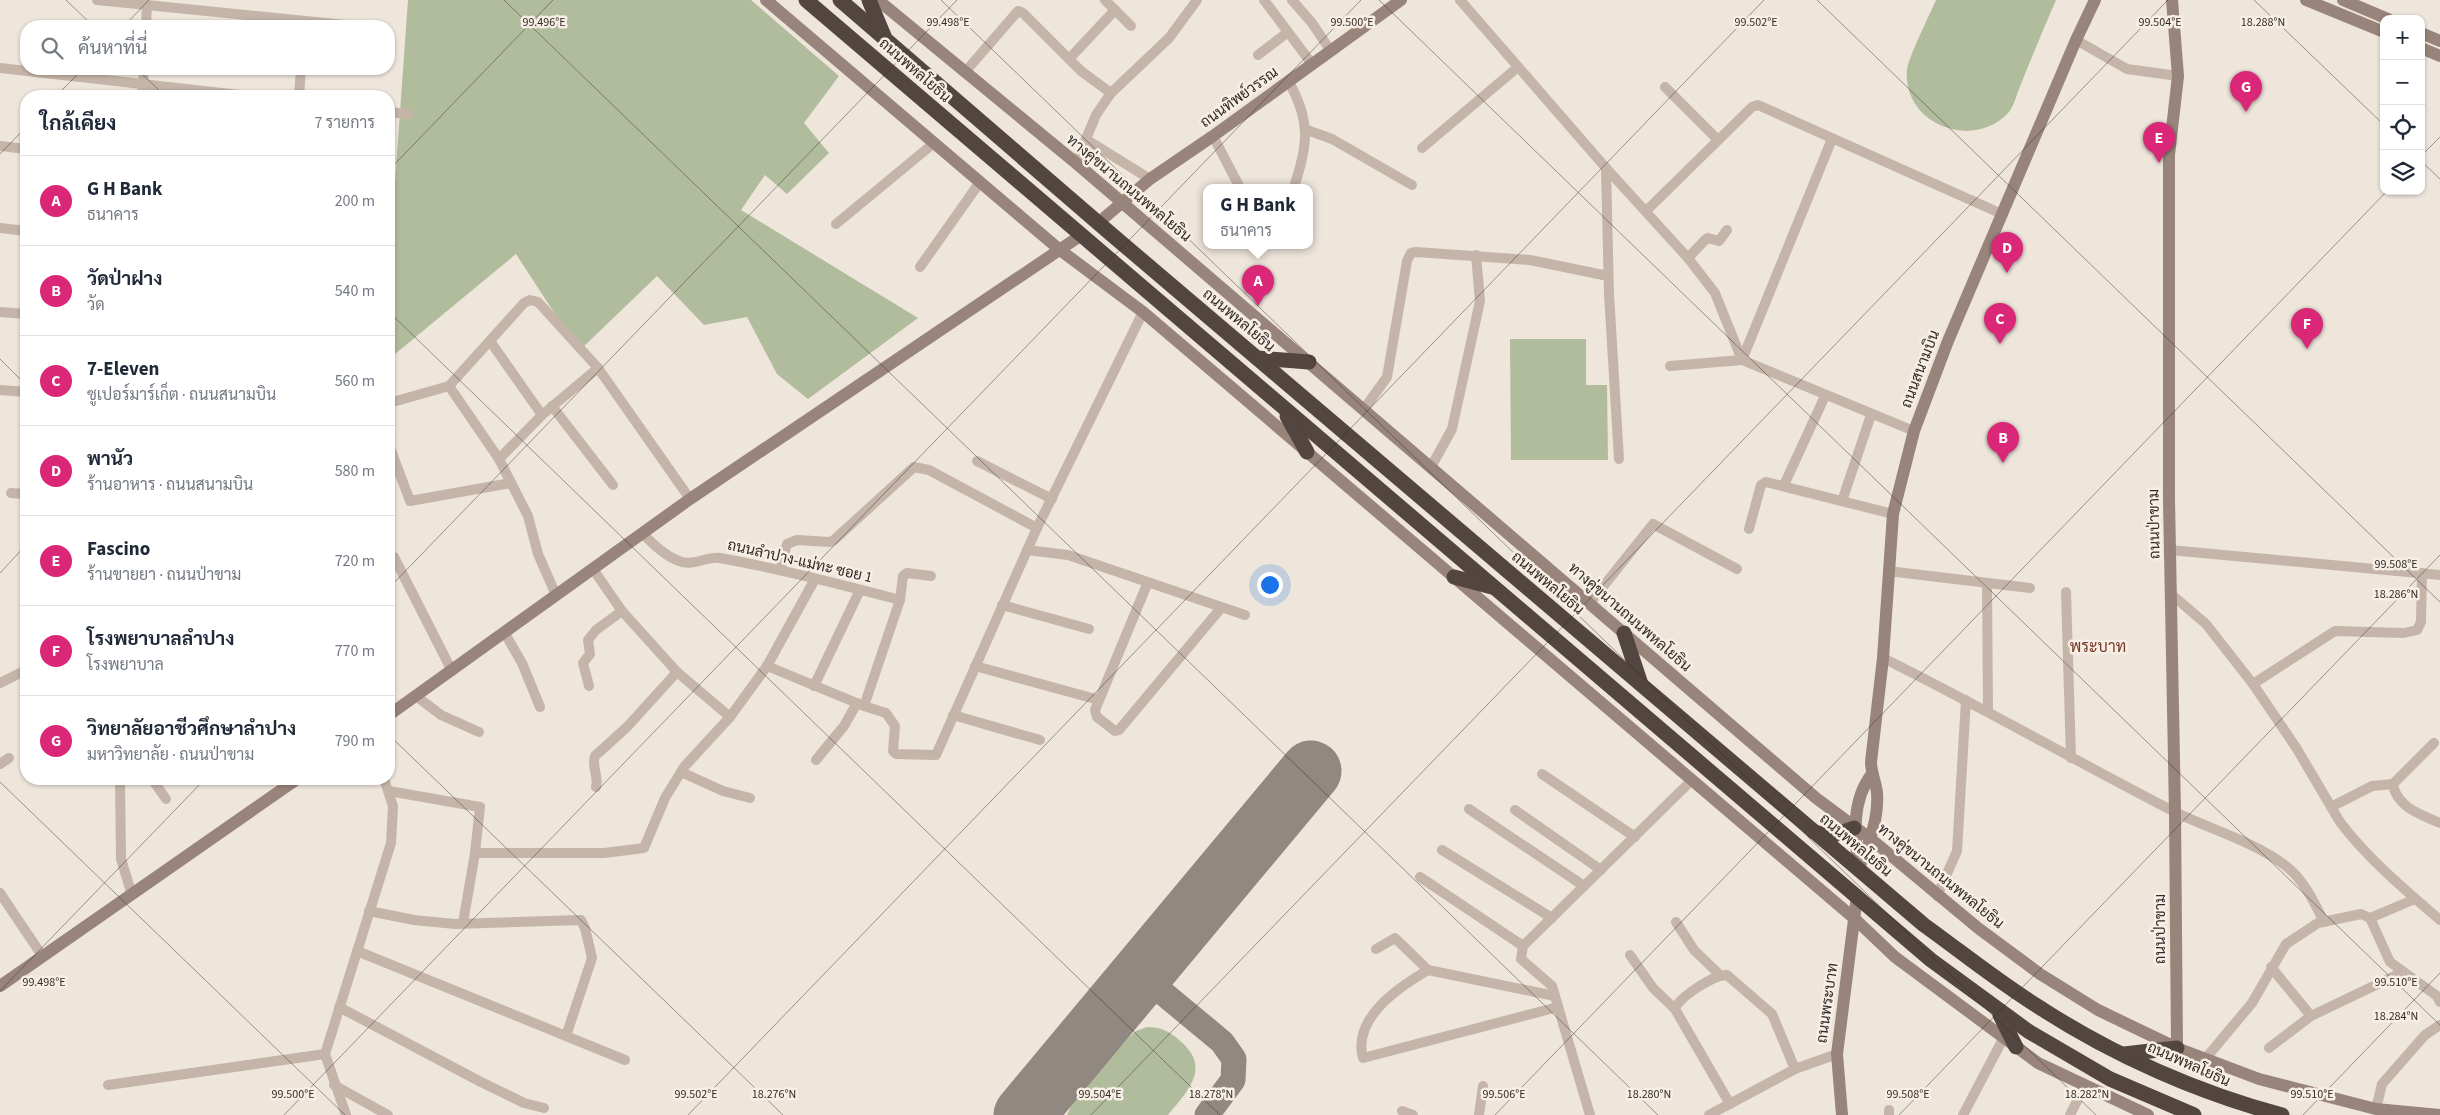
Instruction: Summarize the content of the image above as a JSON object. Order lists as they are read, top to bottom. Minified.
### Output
{"streets":{"highway":["ถนนพหลโยธิน"],"main road":["ถนนทิพย์วรรณ","ทางคู่ขนานถนนพหลโยธิน","ถนนสนามบิน","ถนนป่าขาม","ถนนพระบาท"],"street":["ถนนลำปาง-แม่ทะ ซอย 1"]},"crossings":[["ถนนพหลโยธิน","ถนนทิพย์วรรณ"],["ถนนพหลโยธิน","ถนนสนามบิน"],["ถนนพหลโยธิน","ถนนพระบาท"],["ถนนทิพย์วรรณ","ทางคู่ขนานถนนพหลโยธิน"],["ทางคู่ขนานถนนพหลโยธิน","ถนนสนามบิน"],["ทางคู่ขนานถนนพหลโยธิน","ถนนป่าขาม"]],"districts":["พระบาท"],"page":{"map_buttons":["+","−"],"search":"ค้นหาที่นี่","pins":["G","E","D","A","C","F","B"],"heading":["ใกล้เคียง","7 รายการ"],"list":[{"mark":"A","name":"G H Bank","note":"ธนาคาร","value":"200 m"},{"mark":"B","name":"วัดป่าฝาง","note":"วัด","value":"540 m"},{"mark":"C","name":"7-Eleven","note":"ซูเปอร์มาร์เก็ต · ถนนสนามบิน","value":"560 m"},{"mark":"D","name":"พานัว","note":"ร้านอาหาร · ถนนสนามบิน","value":"580 m"},{"mark":"E","name":"Fascino","note":"ร้านขายยา · ถนนป่าขาม","value":"720 m"},{"mark":"F","name":"โรงพยาบาลลำปาง","note":"โรงพยาบาล","value":"770 m"},{"mark":"G","name":"วิทยาลัยอาชีวศึกษาลำปาง","note":"มหาวิทยาลัย · ถนนป่าขาม","value":"790 m"}],"popup":["G H Bank","ธนาคาร"]},"coordinates":["18.288°N","99.496°E","99.498°E","99.500°E","99.502°E","99.504°E","99.508°E","18.286°N","99.510°E","18.284°N","99.506°E","18.276°N","18.278°N","18.280°N","18.282°N"]}
